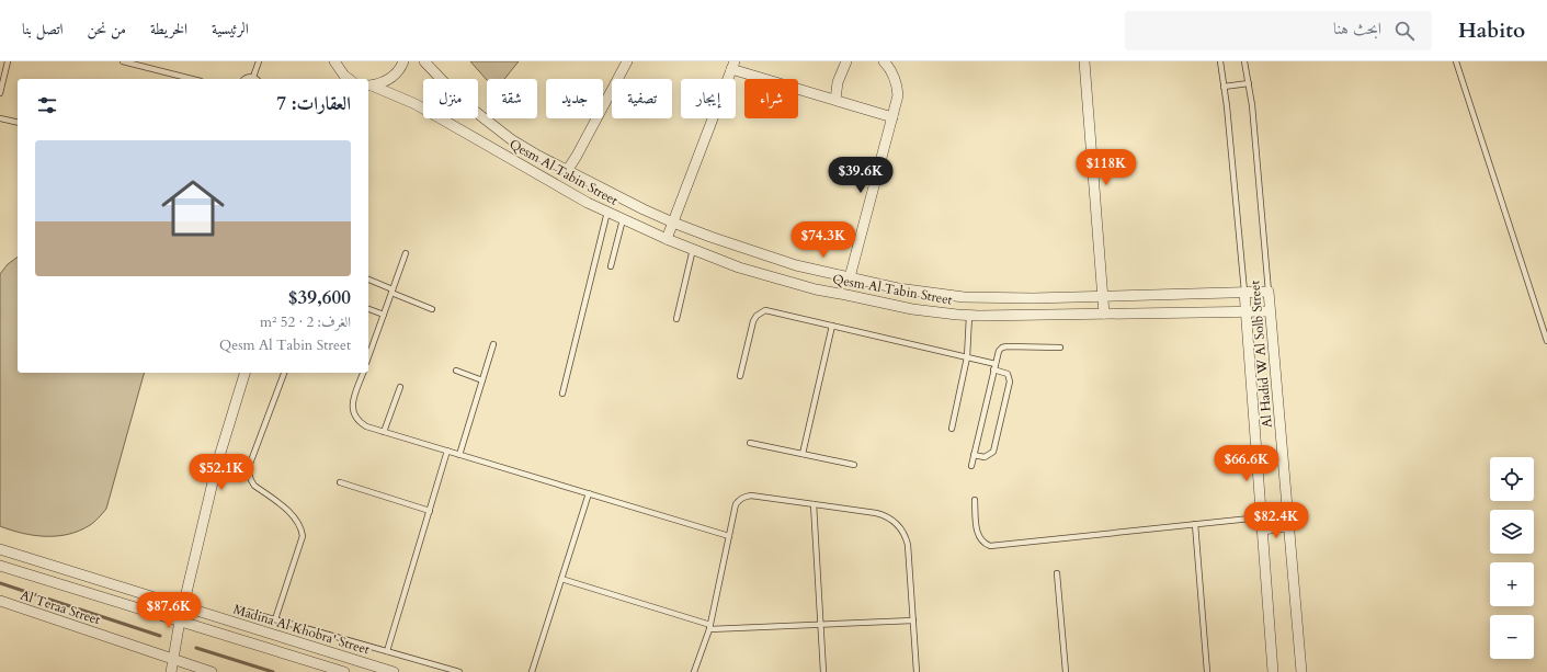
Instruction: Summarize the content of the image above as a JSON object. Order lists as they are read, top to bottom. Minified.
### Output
{"streets":{"street":["Qesm Al Tabin Street","Al Hadid W Al Solb Street","Al Teraa Street","Madina Al Khobra' Street"]},"crossings":[["Qesm Al Tabin Street","Al Hadid W Al Solb Street"]],"page":{"header":"Habito","search":"ابحث هنا","nav":["الرئيسية","الخريطة","من نحن","اتصل بنا"],"chip":["شراء","إيجار","تصفية","جديد","شقة","منزل"],"heading":"العقارات: 7","list":[{"name":"$39,600","note":"الغرف: 2 · 52 m² · Qesm Al Tabin Street"}],"price":["$118K","$39.6K","$74.3K","$66.6K","$52.1K","$82.4K","$87.6K"],"map_buttons":["+","−"]}}
